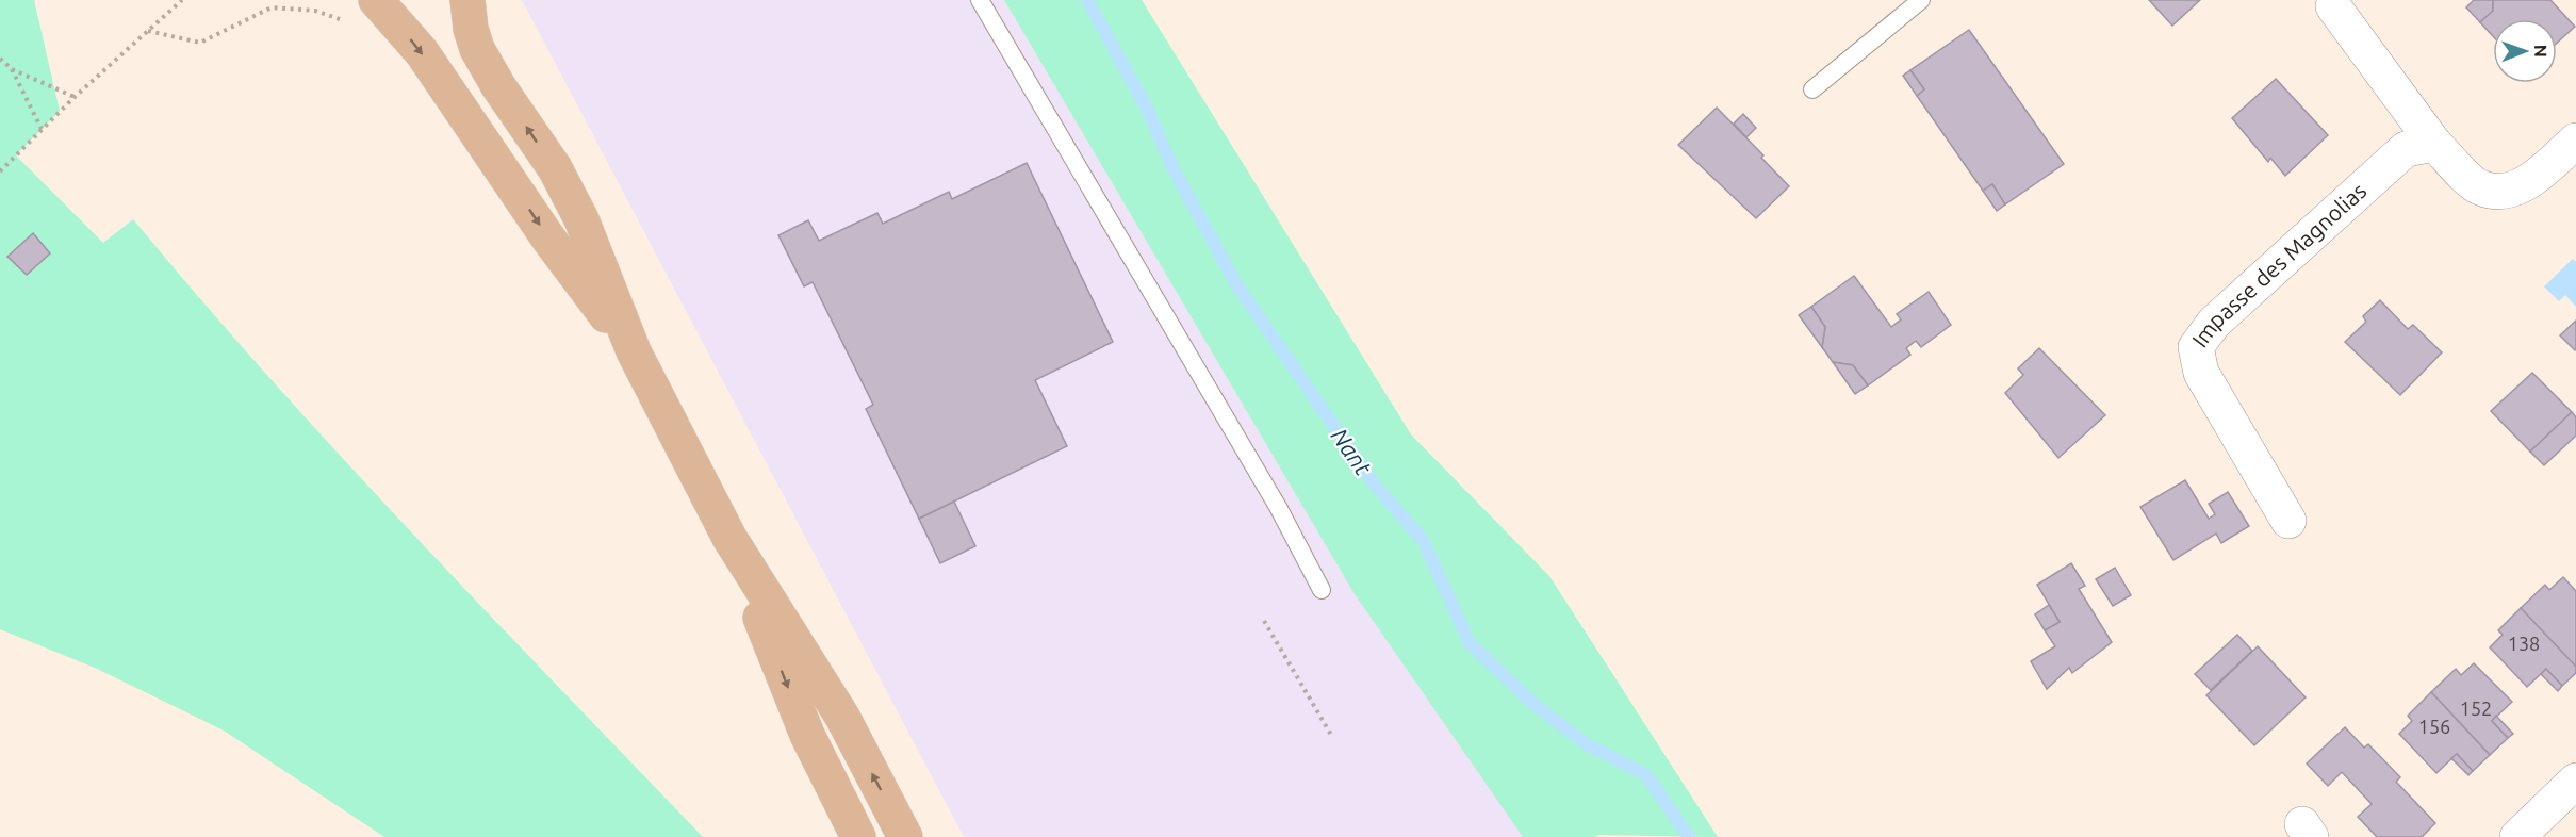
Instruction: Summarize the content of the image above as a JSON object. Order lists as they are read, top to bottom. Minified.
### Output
{"streets":{"street":["Impasse des Magnolias"]},"water":["Nant"],"house_numbers":["138","152","156"],"north":"right"}
